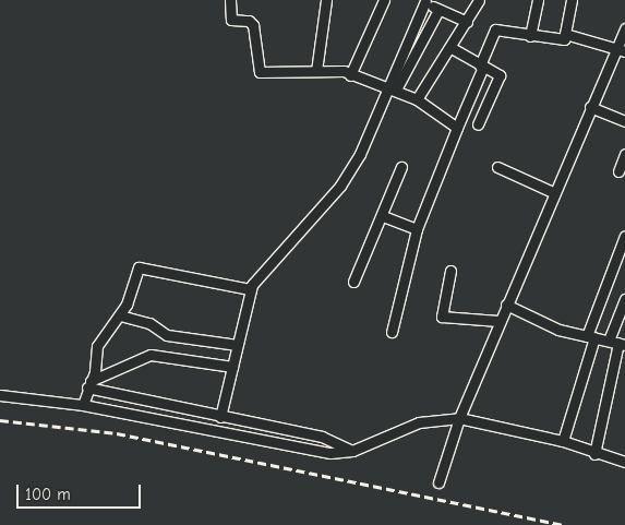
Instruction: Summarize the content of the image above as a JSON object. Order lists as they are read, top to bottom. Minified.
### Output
{"scale_bar":"100 m"}
